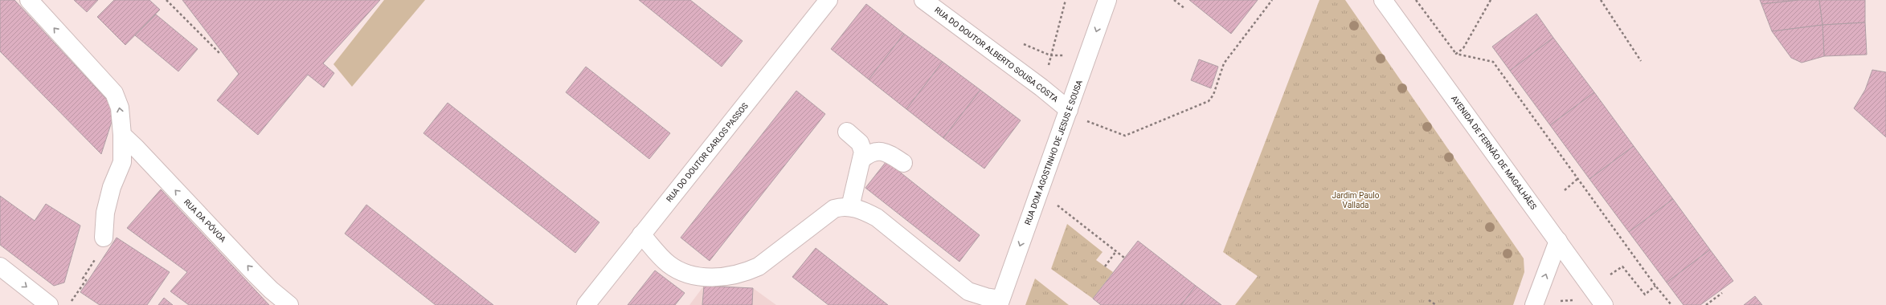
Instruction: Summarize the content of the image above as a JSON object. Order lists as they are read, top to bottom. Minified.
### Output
{"streets":{"street":["RUA DO DOUTOR ALBERTO SOUSA COSTA","RUA DO DOUTOR CARLOS PASSOS","RUA DOM AGOSTINHO DE JESUS E SOUSA","AVENIDA DE FERNÃO DE MAGALHÃES","RUA DA PÓVOA"]},"crossings":[["RUA DO DOUTOR ALBERTO SOUSA COSTA","RUA DOM AGOSTINHO DE JESUS E SOUSA"]],"one_way":["RUA DOM AGOSTINHO DE JESUS E SOUSA","RUA DA PÓVOA"],"parks":["Jardim Paulo Vallada"]}
